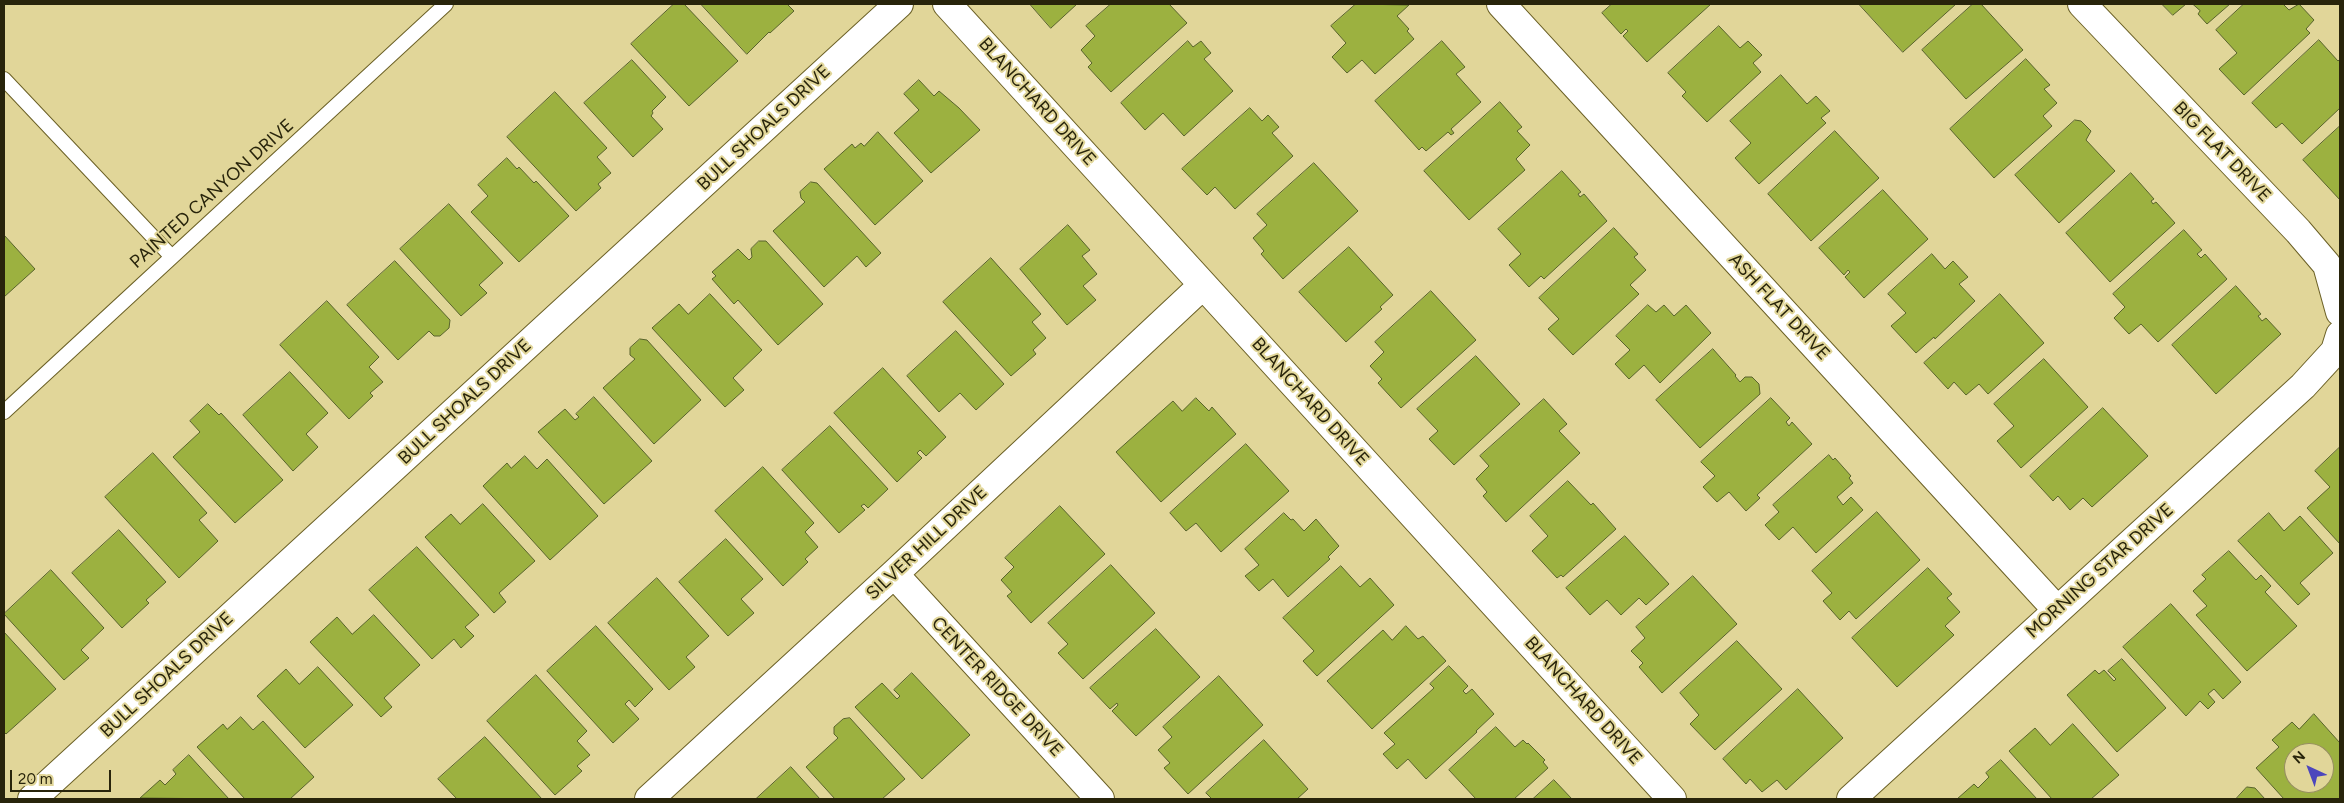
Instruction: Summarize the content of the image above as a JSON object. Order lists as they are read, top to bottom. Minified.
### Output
{"streets":{"street":["BLANCHARD DRIVE","BULL SHOALS DRIVE","BIG FLAT DRIVE","ASH FLAT DRIVE","SILVER HILL DRIVE","MORNING STAR DRIVE","CENTER RIDGE DRIVE"],"lane":["PAINTED CANYON DRIVE"]},"crossings":[["BLANCHARD DRIVE","SILVER HILL DRIVE"],["ASH FLAT DRIVE","MORNING STAR DRIVE"],["SILVER HILL DRIVE","CENTER RIDGE DRIVE"]],"scale_bar":"20 m","north":"top left"}
